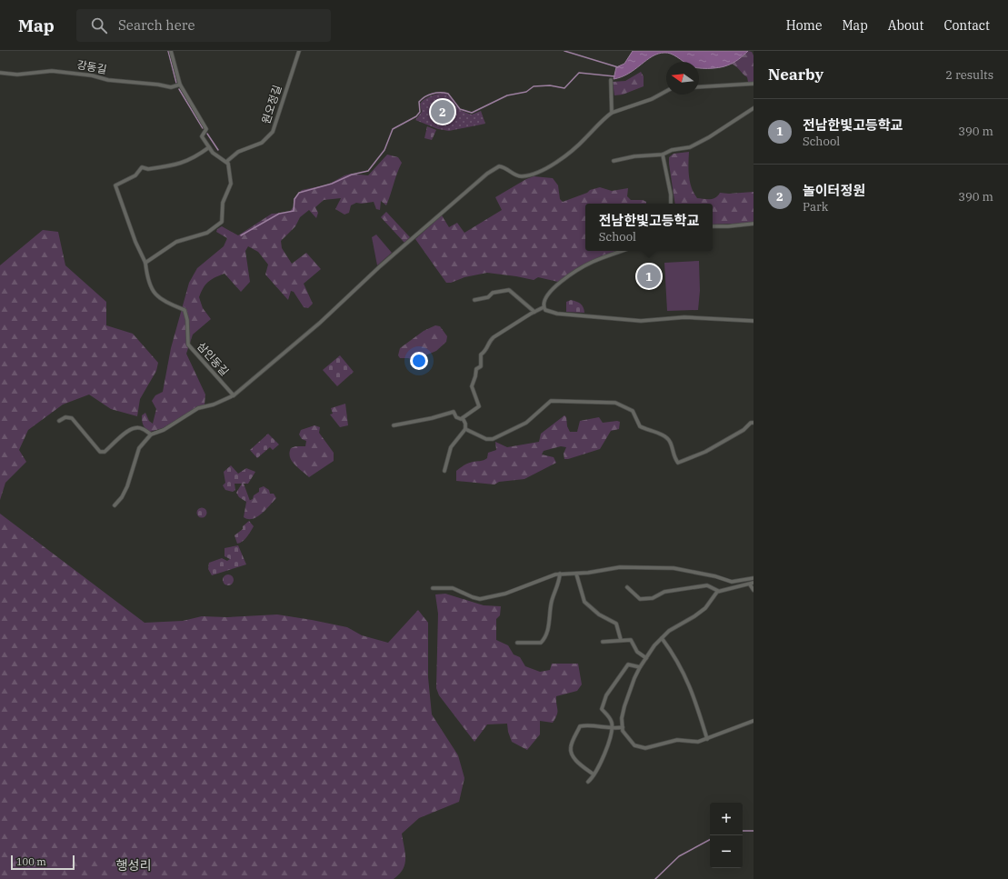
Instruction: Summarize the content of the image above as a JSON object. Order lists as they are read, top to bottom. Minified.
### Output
{"streets":{"street":["강동길","원오정길","삼인동길"]},"districts":["행성리"],"scale_bar":"100 m","north":"left","page":{"header":"Map","search":"Search here","nav":["Home","Map","About","Contact"],"heading":["Nearby","2 results"],"pins":["2","1"],"list":[{"mark":"1","name":"전남한빛고등학교","note":"School","value":"390 m"},{"mark":"2","name":"놀이터정원","note":"Park","value":"390 m"}],"popup":["전남한빛고등학교","School"],"map_buttons":["+","−"],"scale":"100 m"}}
